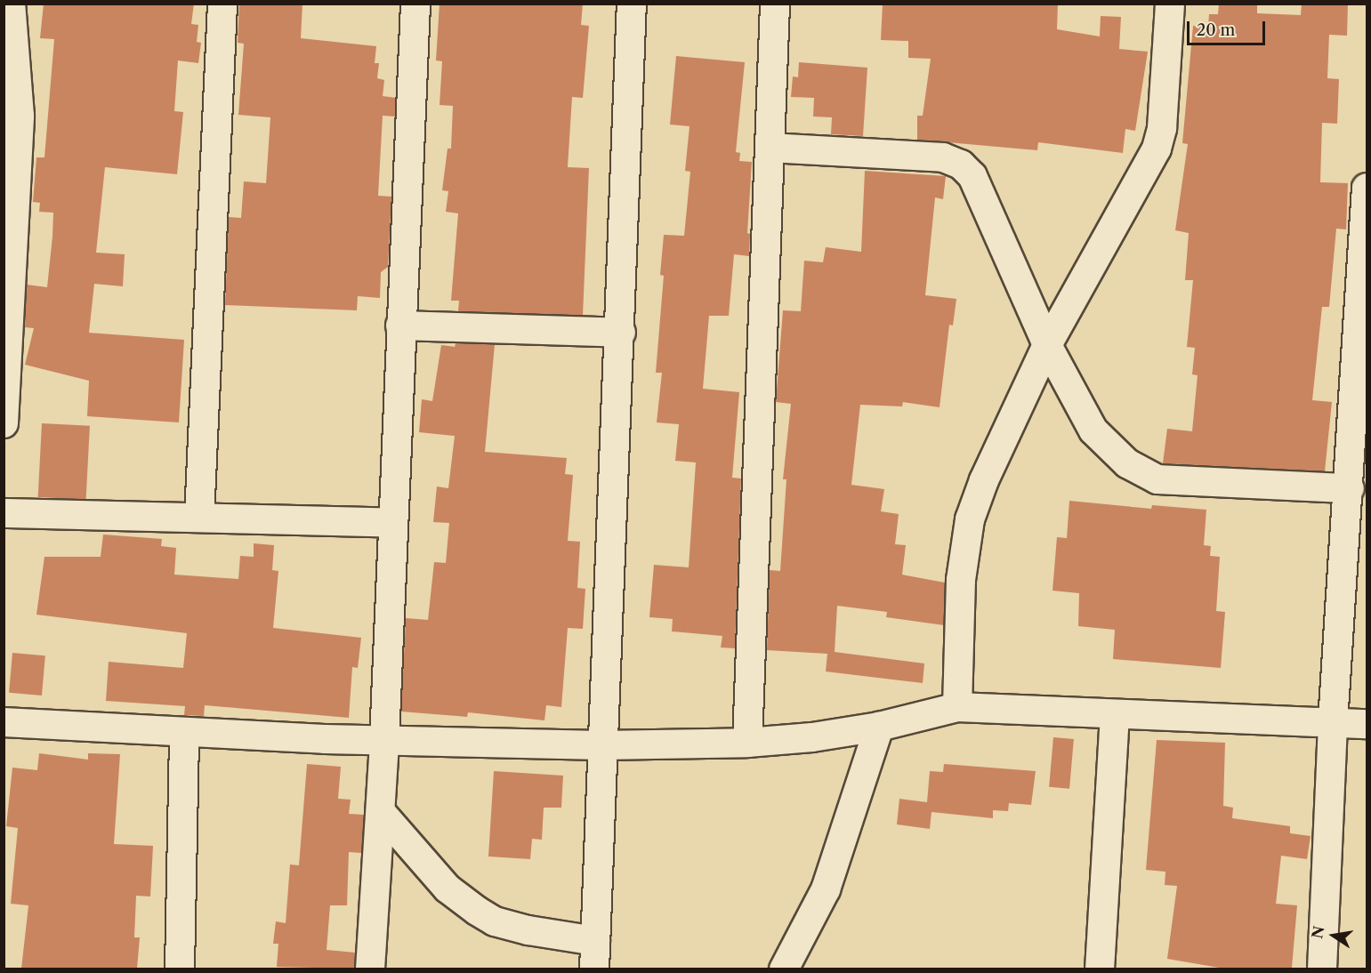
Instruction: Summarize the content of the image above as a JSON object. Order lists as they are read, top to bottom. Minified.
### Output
{"scale_bar":"20 m","north":"left"}
